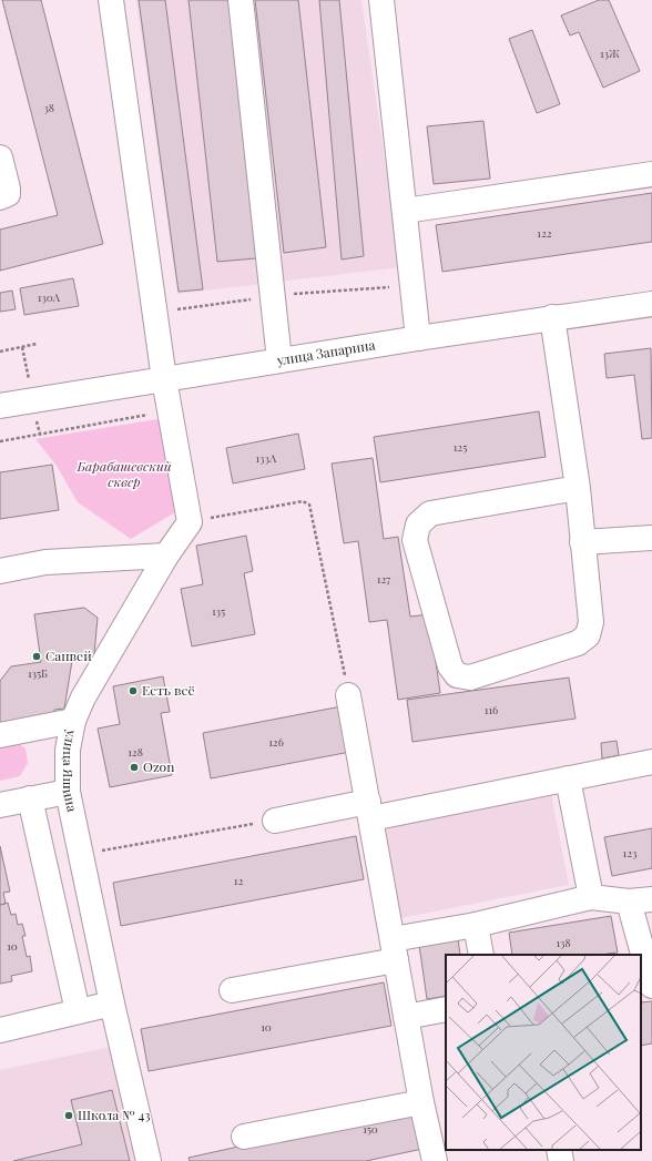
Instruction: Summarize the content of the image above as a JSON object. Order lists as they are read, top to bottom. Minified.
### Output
{"streets":{"street":["улица Запарина","улица Яшина"]},"parks":["Барабашевский сквер"],"places":["Санвей","Есть всё","Ozon","Школа № 43"],"house_numbers":["13Ж","38","122","130А","125","133А","127","135","135Б","116","126","128","123","12","138","10","10","150"]}
